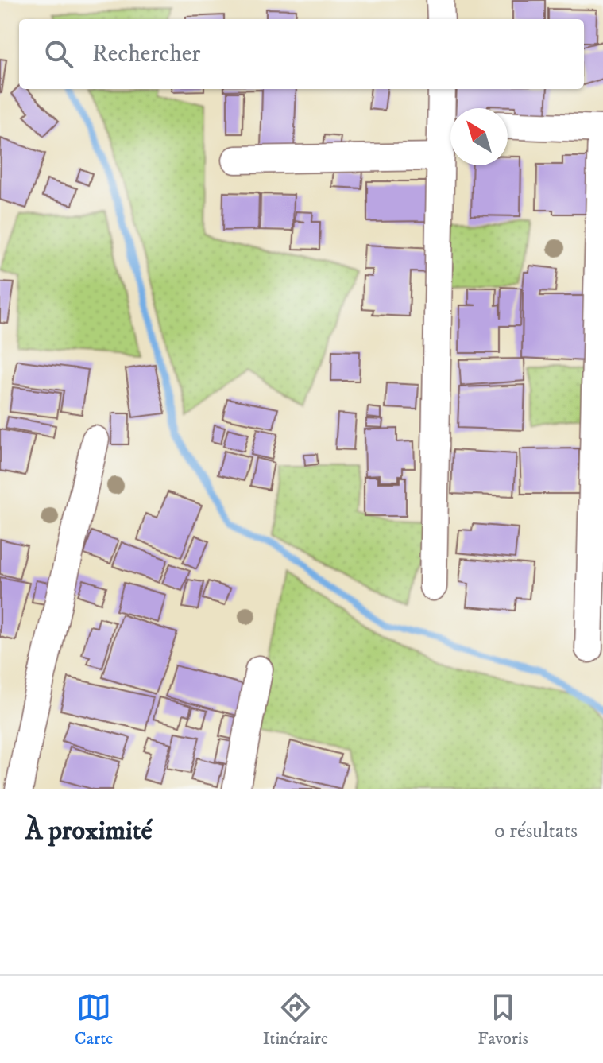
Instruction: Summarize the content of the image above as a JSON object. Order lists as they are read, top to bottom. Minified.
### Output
{"north":"top left","page":{"search":"Rechercher","heading":["À proximité","0 résultats"],"nav":["Carte","Itinéraire","Favoris"]}}
